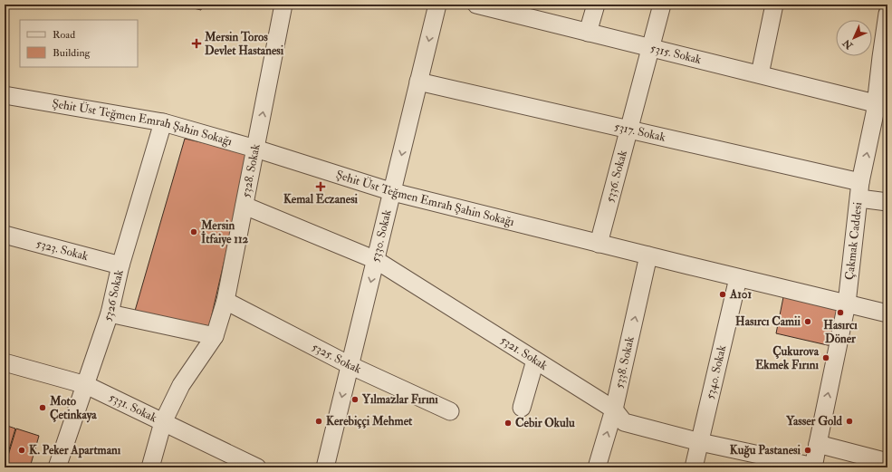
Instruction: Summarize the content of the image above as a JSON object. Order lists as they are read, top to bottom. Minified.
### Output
{"streets":{"street":["5315. Sokak","Şehit Üst Teğmen Emrah Şahin Sokağı","5317. Sokak","5328. Sokak","5336. Sokak","5330. Sokak","Çakmak Caddesi","5323. Sokak","5326 Sokak","5321. Sokak","5325. Sokak","5338. Sokak","5340. Sokak","5331. Sokak"]},"crossings":[["5315. Sokak","5336. Sokak"],["5315. Sokak","Çakmak Caddesi"],["Şehit Üst Teğmen Emrah Şahin Sokağı","5328. Sokak"],["Şehit Üst Teğmen Emrah Şahin Sokağı","5336. Sokak"],["Şehit Üst Teğmen Emrah Şahin Sokağı","5330. Sokak"],["Şehit Üst Teğmen Emrah Şahin Sokağı","Çakmak Caddesi"],["Şehit Üst Teğmen Emrah Şahin Sokağı","5326 Sokak"],["Şehit Üst Teğmen Emrah Şahin Sokağı","5338. Sokak"],["Şehit Üst Teğmen Emrah Şahin Sokağı","5340. Sokak"],["5317. Sokak","5336. Sokak"],["5317. Sokak","5330. Sokak"],["5317. Sokak","Çakmak Caddesi"],["5328. Sokak","5321. Sokak"],["5328. Sokak","5325. Sokak"],["5328. Sokak","5331. Sokak"],["5330. Sokak","5321. Sokak"],["5330. Sokak","5325. Sokak"],["Çakmak Caddesi","5321. Sokak"],["5323. Sokak","5326 Sokak"],["5326 Sokak","5331. Sokak"],["5321. Sokak","5338. Sokak"],["5321. Sokak","5340. Sokak"]],"one_way":["5330. Sokak","Çakmak Caddesi","5338. Sokak"],"places":{"health":["Mersin Toros Devlet Hastanesi","Kemal Eczanesi"],"other":["Mersin İtfaiye 112","A101","Hasırcı Döner","Hasırcı Camii","Çukurova Ekmek Fırını","Yılmazlar Fırını","Moto Çetinkaya","Kerebiççi Mehmet","Yasser Gold","Cebir Okulu","K. Peker Apartmanı","Kuğu Pastanesi"]},"legend":["Road","Building"],"north":"bottom left"}
